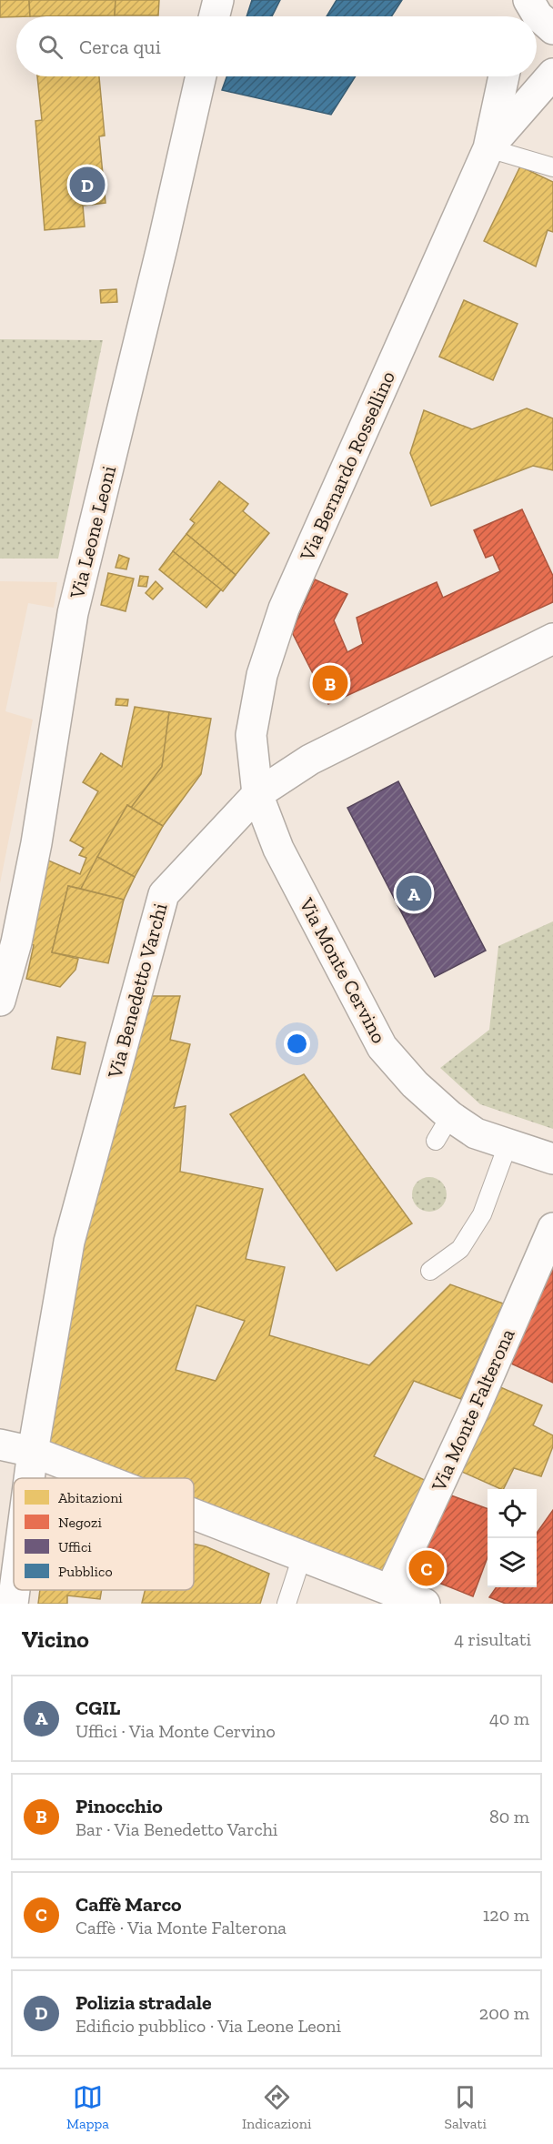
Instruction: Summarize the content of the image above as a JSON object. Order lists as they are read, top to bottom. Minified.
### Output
{"streets":{"street":["Via Bernardo Rossellino","Via Leone Leoni","Via Monte Cervino","Via Benedetto Varchi","Via Monte Falterona"]},"crossings":[["Via Bernardo Rossellino","Via Monte Cervino"],["Via Bernardo Rossellino","Via Benedetto Varchi"],["Via Monte Cervino","Via Benedetto Varchi"]],"legend":["Abitazioni","Negozi","Uffici","Pubblico"],"page":{"search":"Cerca qui","pins":["D","B","A","C"],"heading":["Vicino","4 risultati"],"list":[{"mark":"A","name":"CGIL","note":"Uffici · Via Monte Cervino","value":"40 m"},{"mark":"B","name":"Pinocchio","note":"Bar · Via Benedetto Varchi","value":"80 m"},{"mark":"C","name":"Caffè Marco","note":"Caffè · Via Monte Falterona","value":"120 m"},{"mark":"D","name":"Polizia stradale","note":"Edificio pubblico · Via Leone Leoni","value":"200 m"}],"nav":["Mappa","Indicazioni","Salvati"]}}
